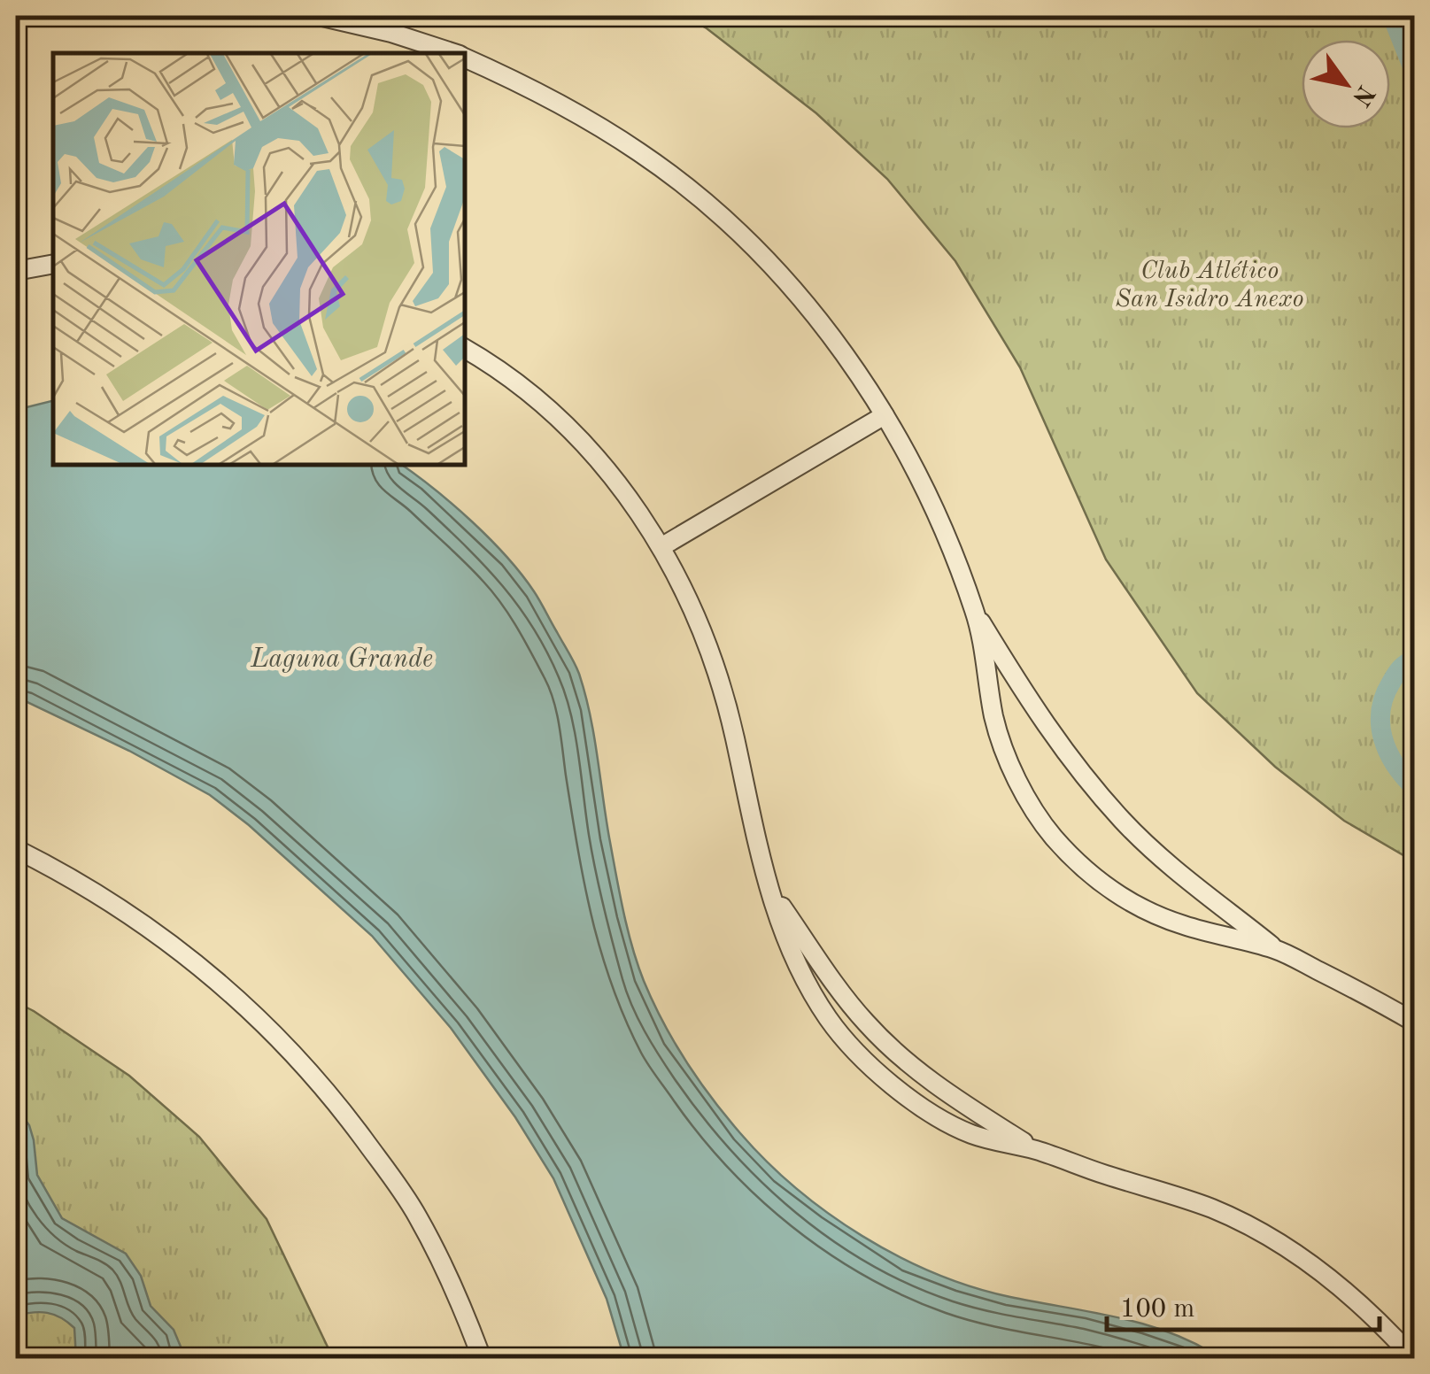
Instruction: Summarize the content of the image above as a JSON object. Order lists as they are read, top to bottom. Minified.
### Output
{"water":["Laguna Grande"],"parks":["Club Atlético San Isidro Anexo"],"scale_bar":"100 m","north":"bottom right"}
